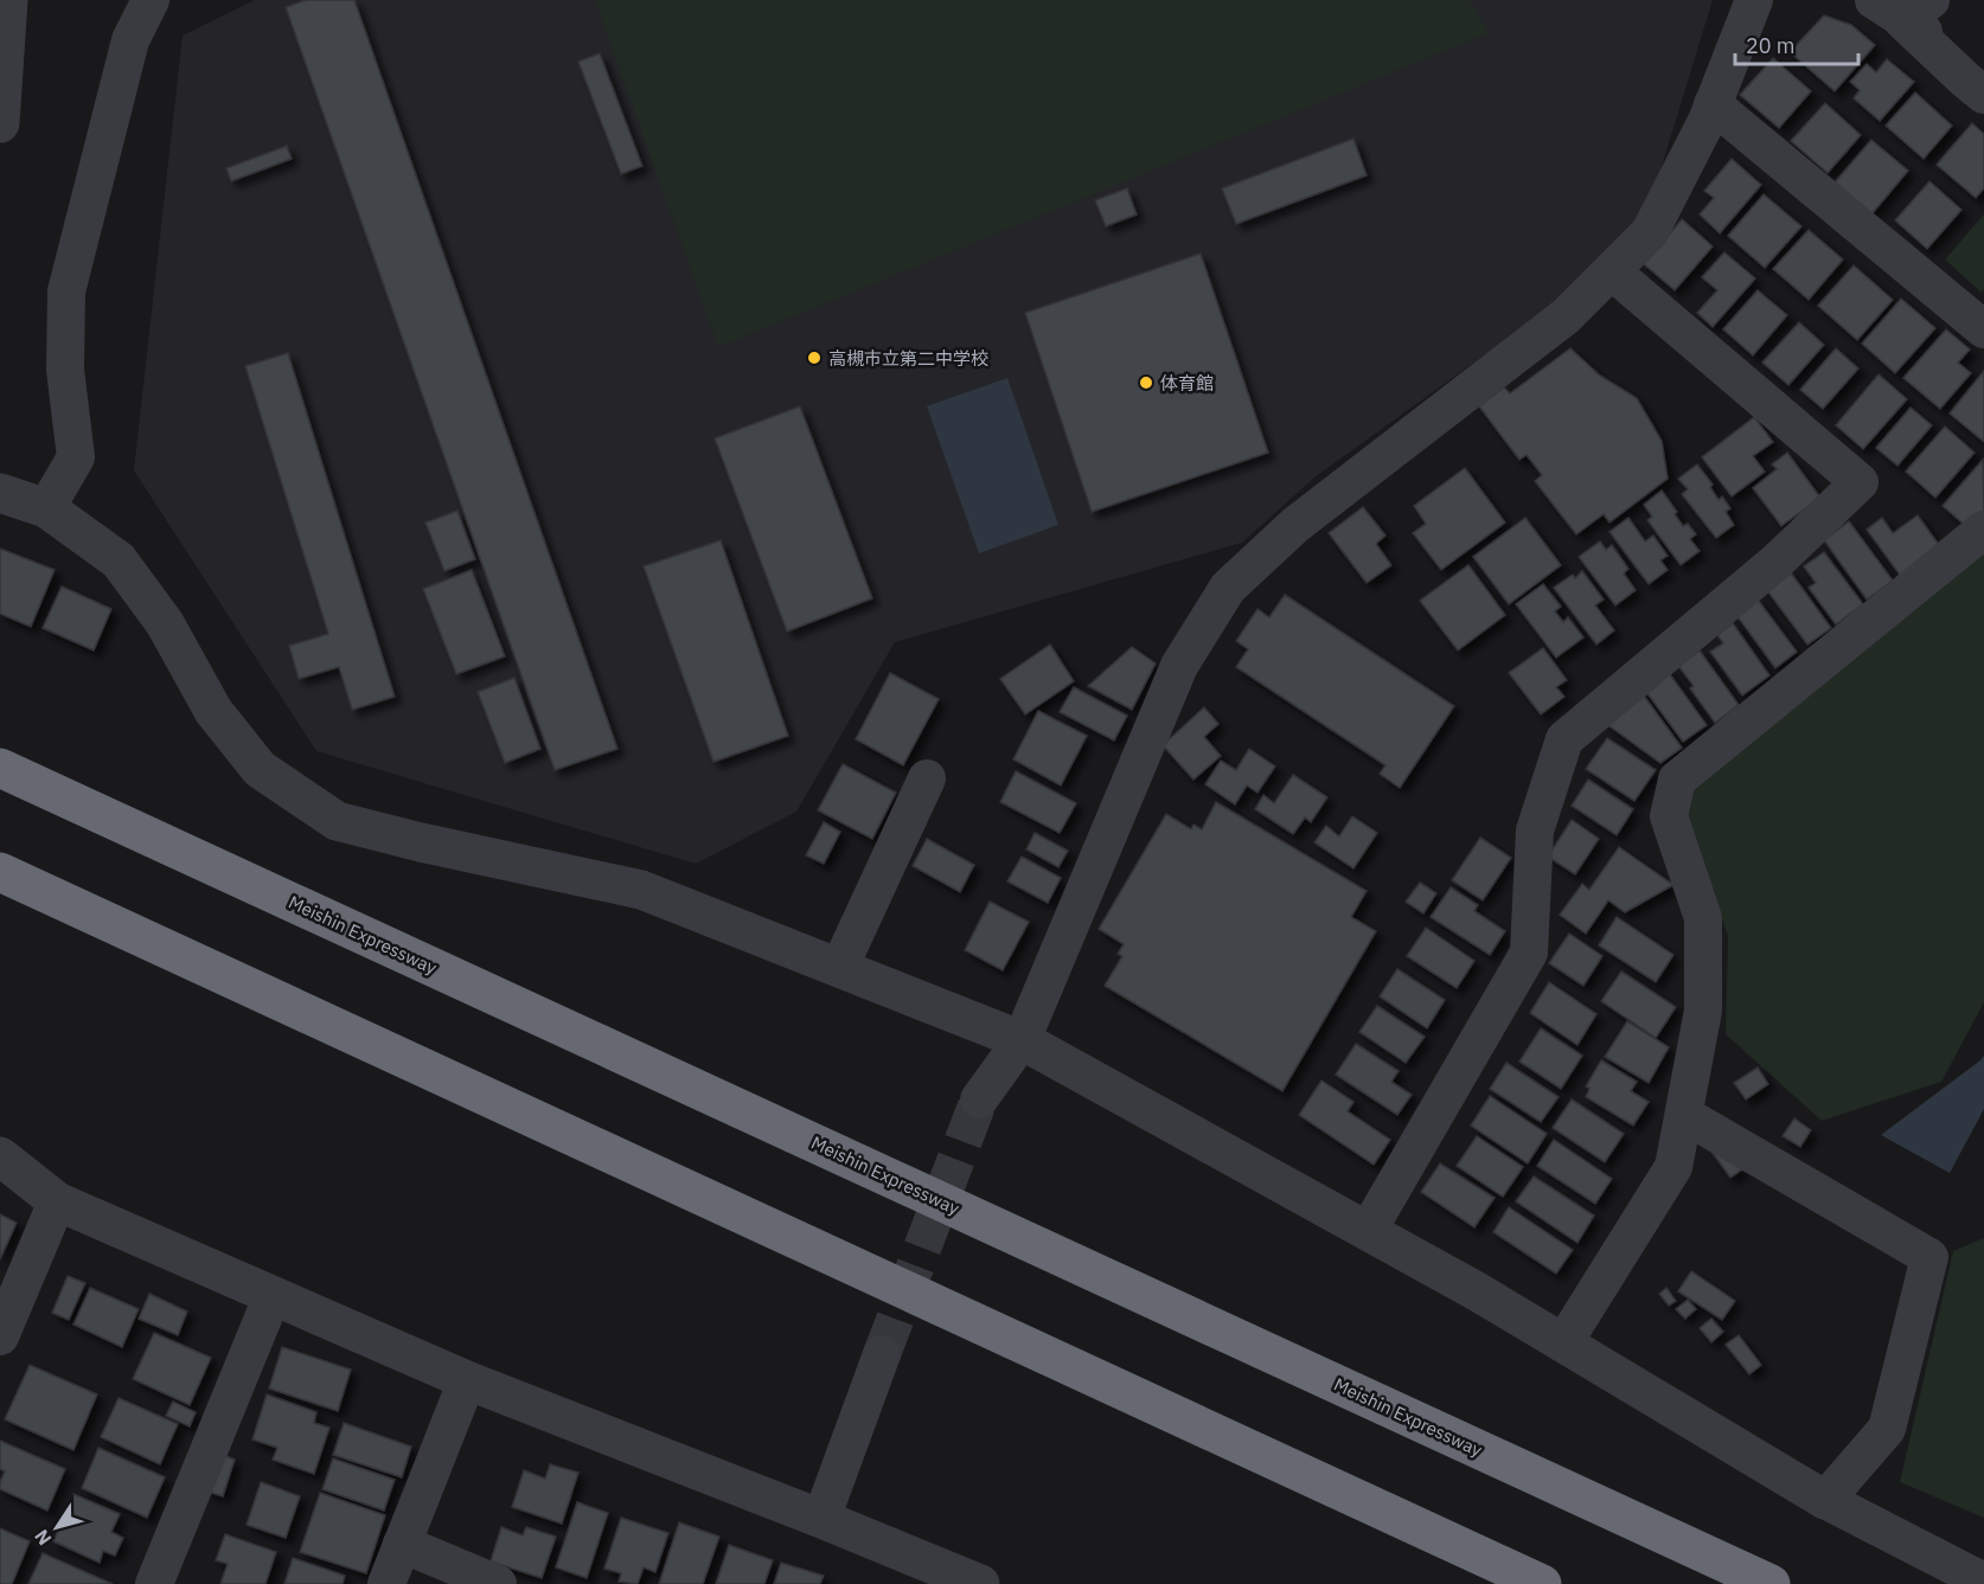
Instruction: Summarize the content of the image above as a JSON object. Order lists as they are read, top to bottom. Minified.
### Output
{"streets":{"highway":["Meishin Expressway"]},"places":["高槻市立第二中学校","体育館"],"scale_bar":"20 m","north":"bottom left"}
